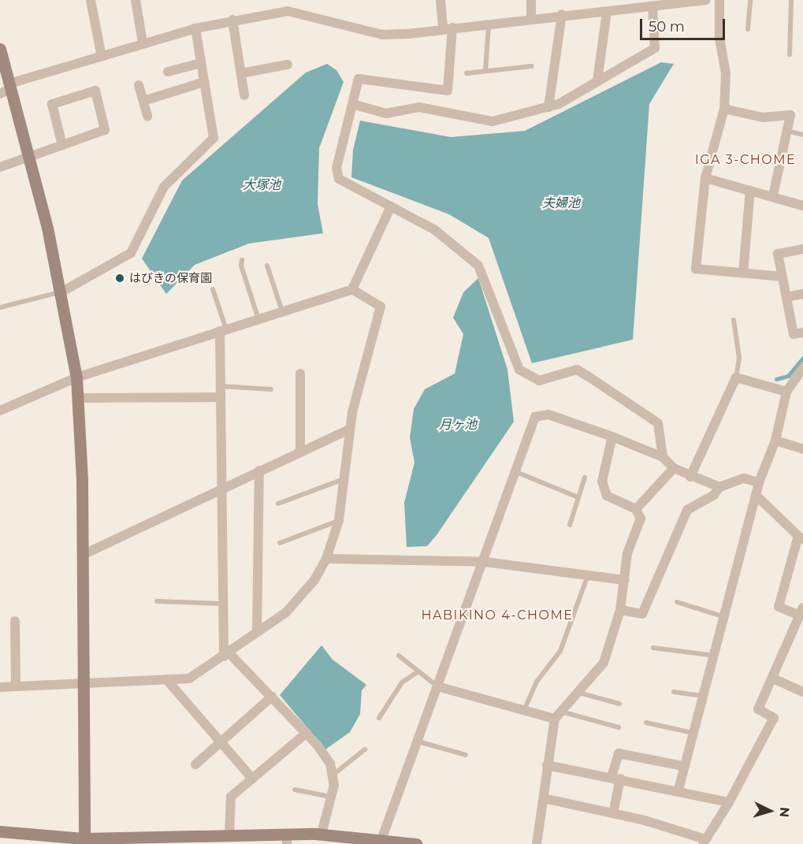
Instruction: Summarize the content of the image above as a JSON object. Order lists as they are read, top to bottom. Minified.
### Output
{"districts":["IGA 3-CHOME","HABIKINO 4-CHOME"],"water":["大塚池","夫婦池","月ヶ池"],"places":["はびきの保育園"],"scale_bar":"50 m","north":"right"}
